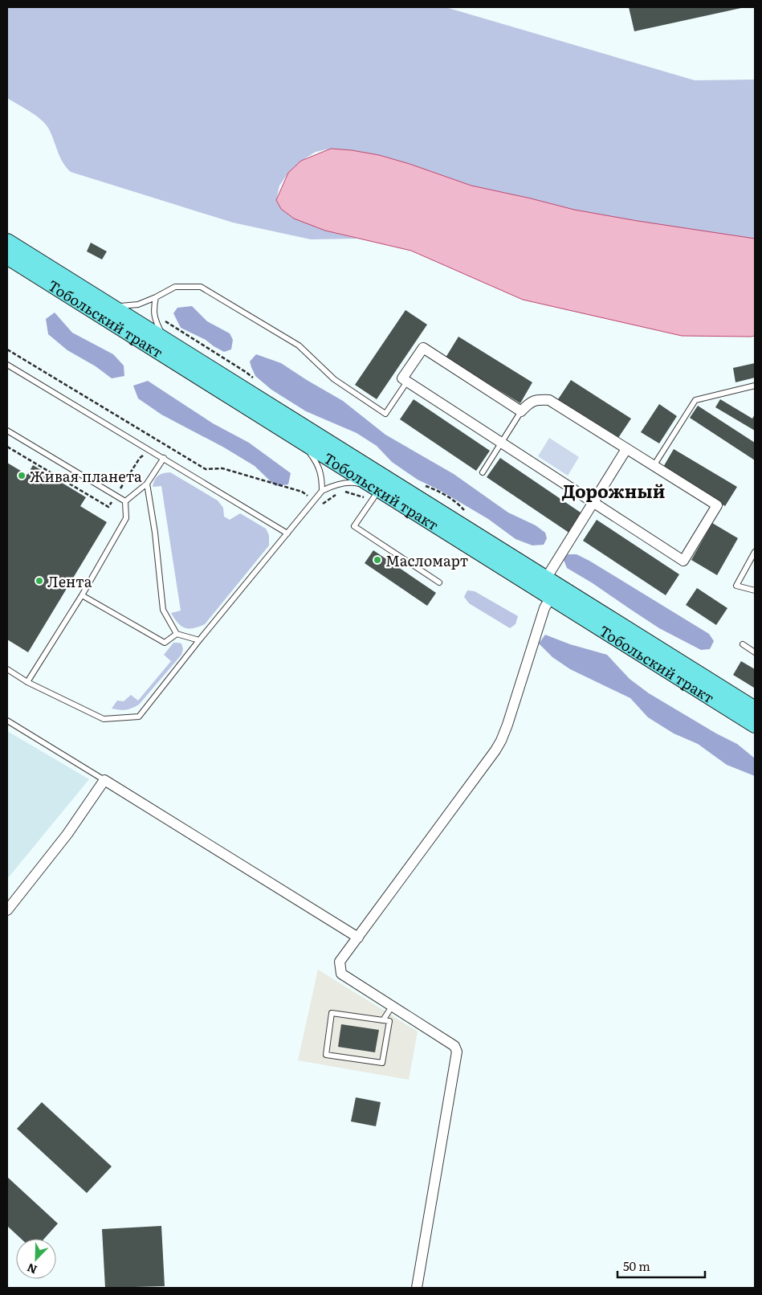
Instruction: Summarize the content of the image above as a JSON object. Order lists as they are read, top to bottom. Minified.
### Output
{"streets":{"main road":["Тобольский тракт"]},"districts":["Дорожный"],"places":["Живая планета","Масломарт","Лента"],"scale_bar":"50 m","north":"bottom left"}
